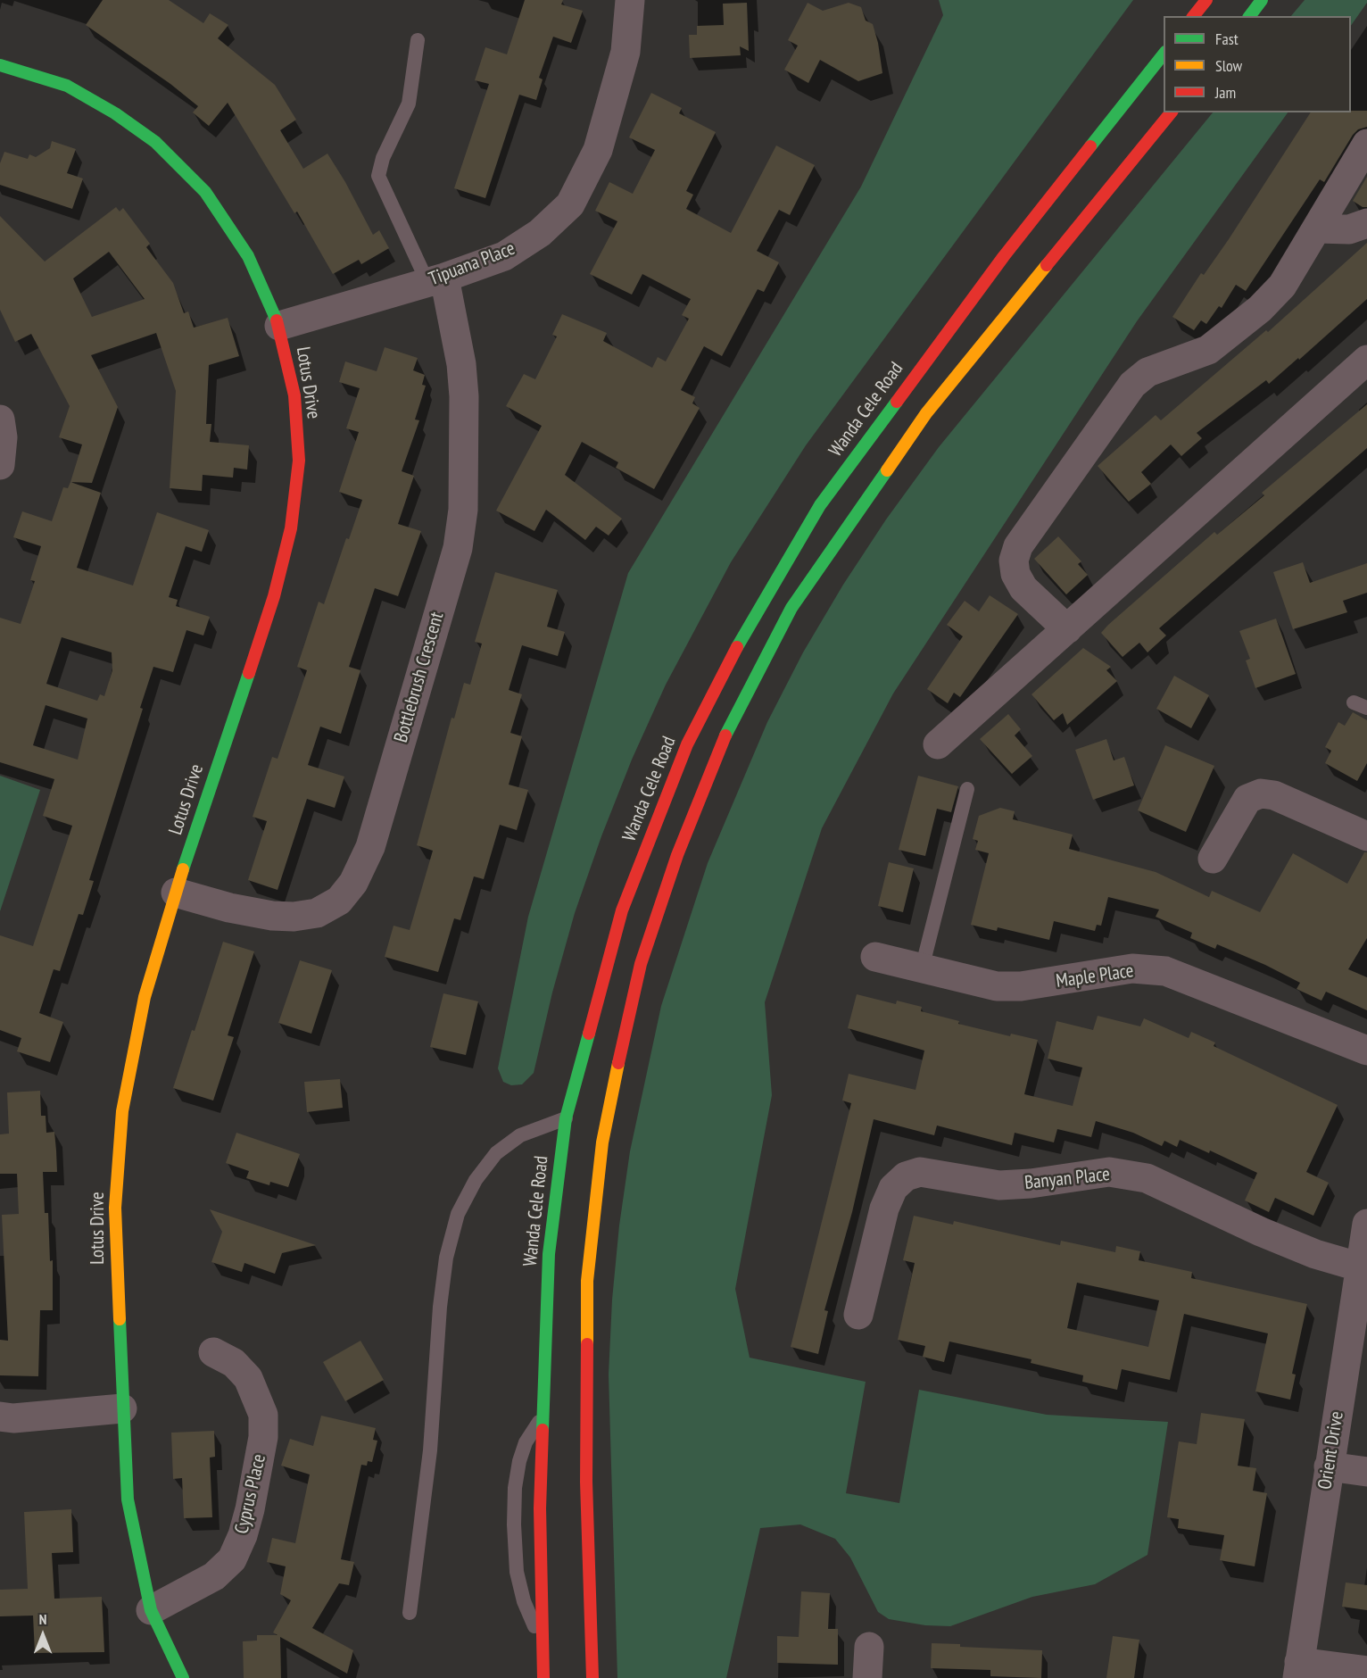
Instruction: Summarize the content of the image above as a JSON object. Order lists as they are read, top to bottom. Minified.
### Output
{"streets":{"street":["Tipuana Place","Lotus Drive","Wanda Cele Road","Bottlebrush Crescent","Maple Place","Banyan Place","Orient Drive","Cyprus Place"]},"crossings":[["Tipuana Place","Lotus Drive"],["Tipuana Place","Bottlebrush Crescent"],["Lotus Drive","Bottlebrush Crescent"],["Lotus Drive","Cyprus Place"],["Banyan Place","Orient Drive"]],"legend":["Fast","Slow","Jam"],"north":"top"}
